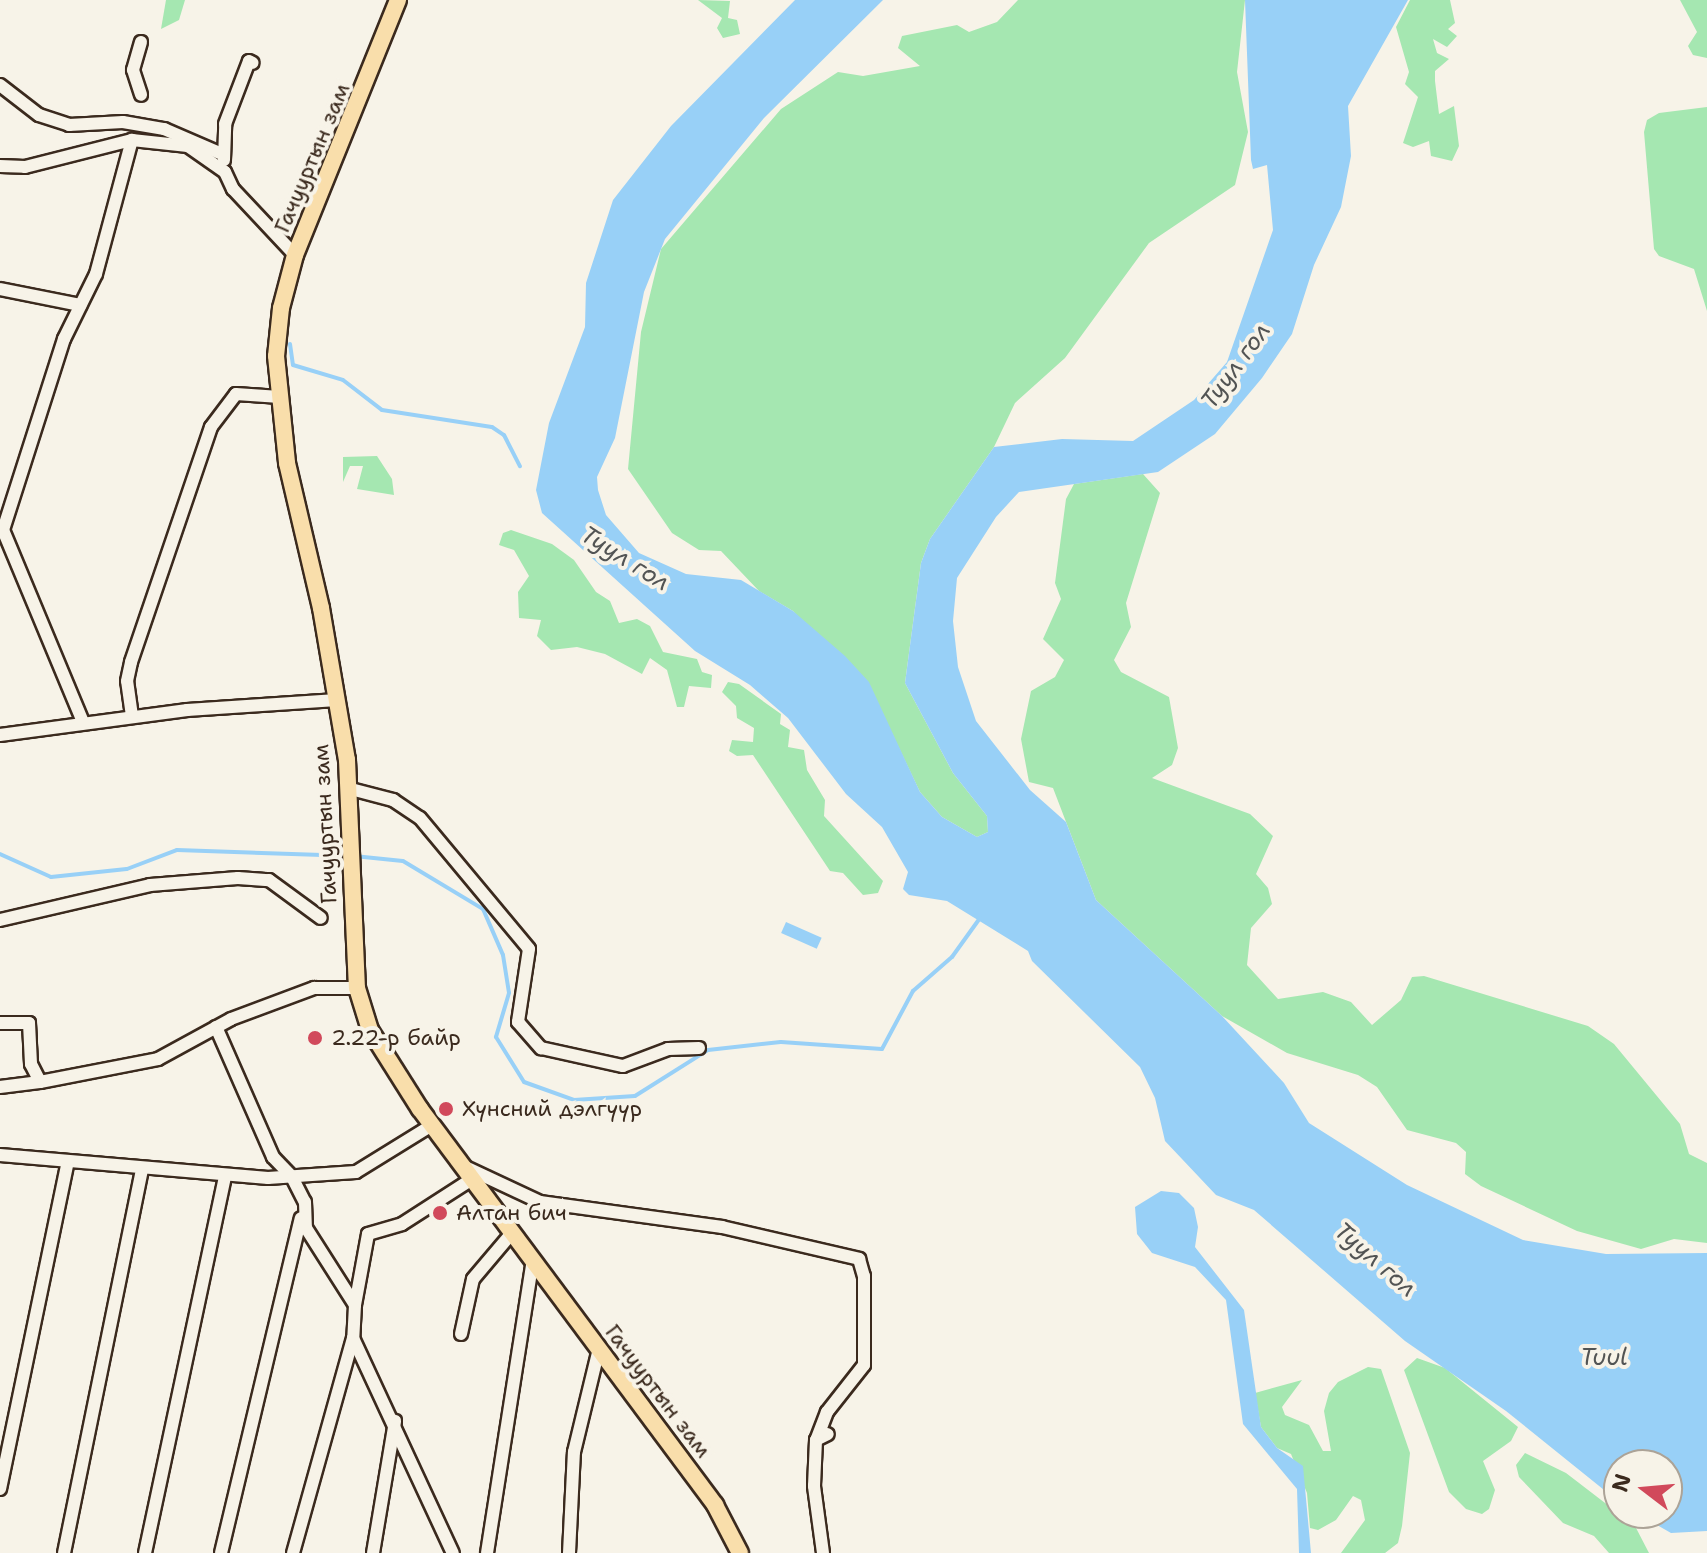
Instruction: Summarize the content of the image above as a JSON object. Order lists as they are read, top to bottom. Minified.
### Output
{"streets":{"main road":["Гачууртын зам"]},"water":["Туул гол","Tuul"],"places":["2.22-р байр","Хүнсний дэлгүүр","Алтан бич"],"north":"left"}
